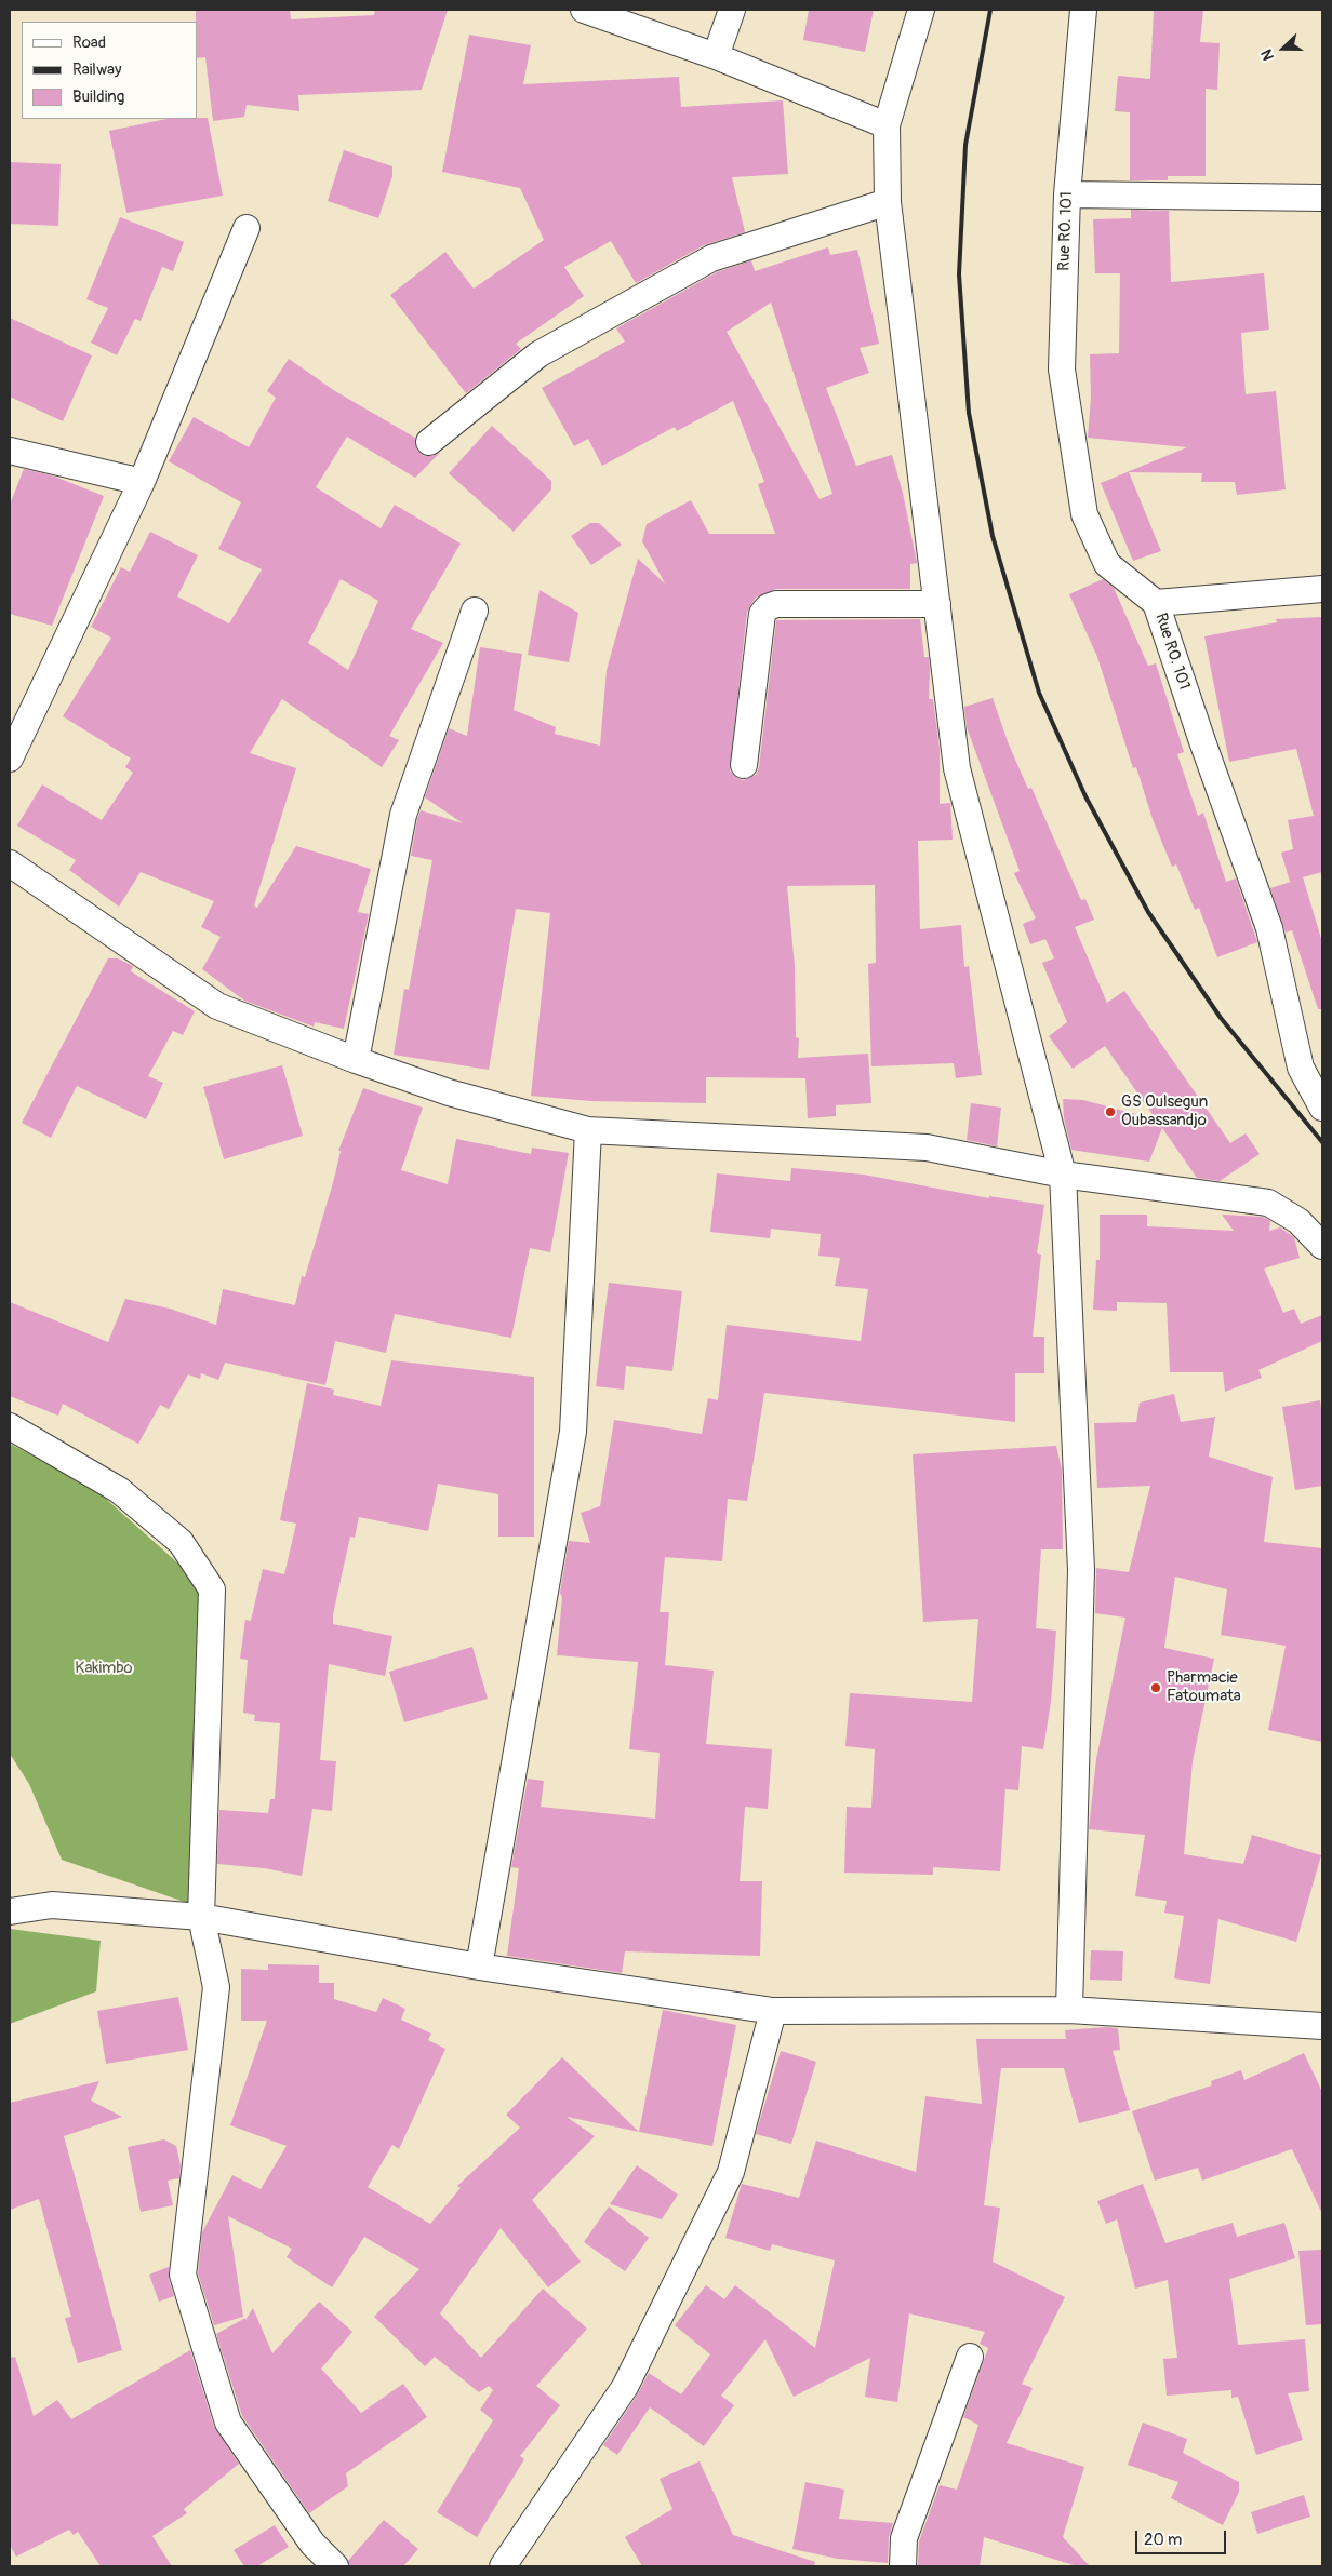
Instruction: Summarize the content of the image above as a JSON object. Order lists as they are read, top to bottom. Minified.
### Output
{"streets":{"street":["Rue RO. 101"]},"parks":["Kakimbo"],"places":["GS Oulsegun Oubassandjo","Pharmacie Fatoumata"],"legend":["Road","Railway","Building"],"scale_bar":"20 m","north":"left"}
